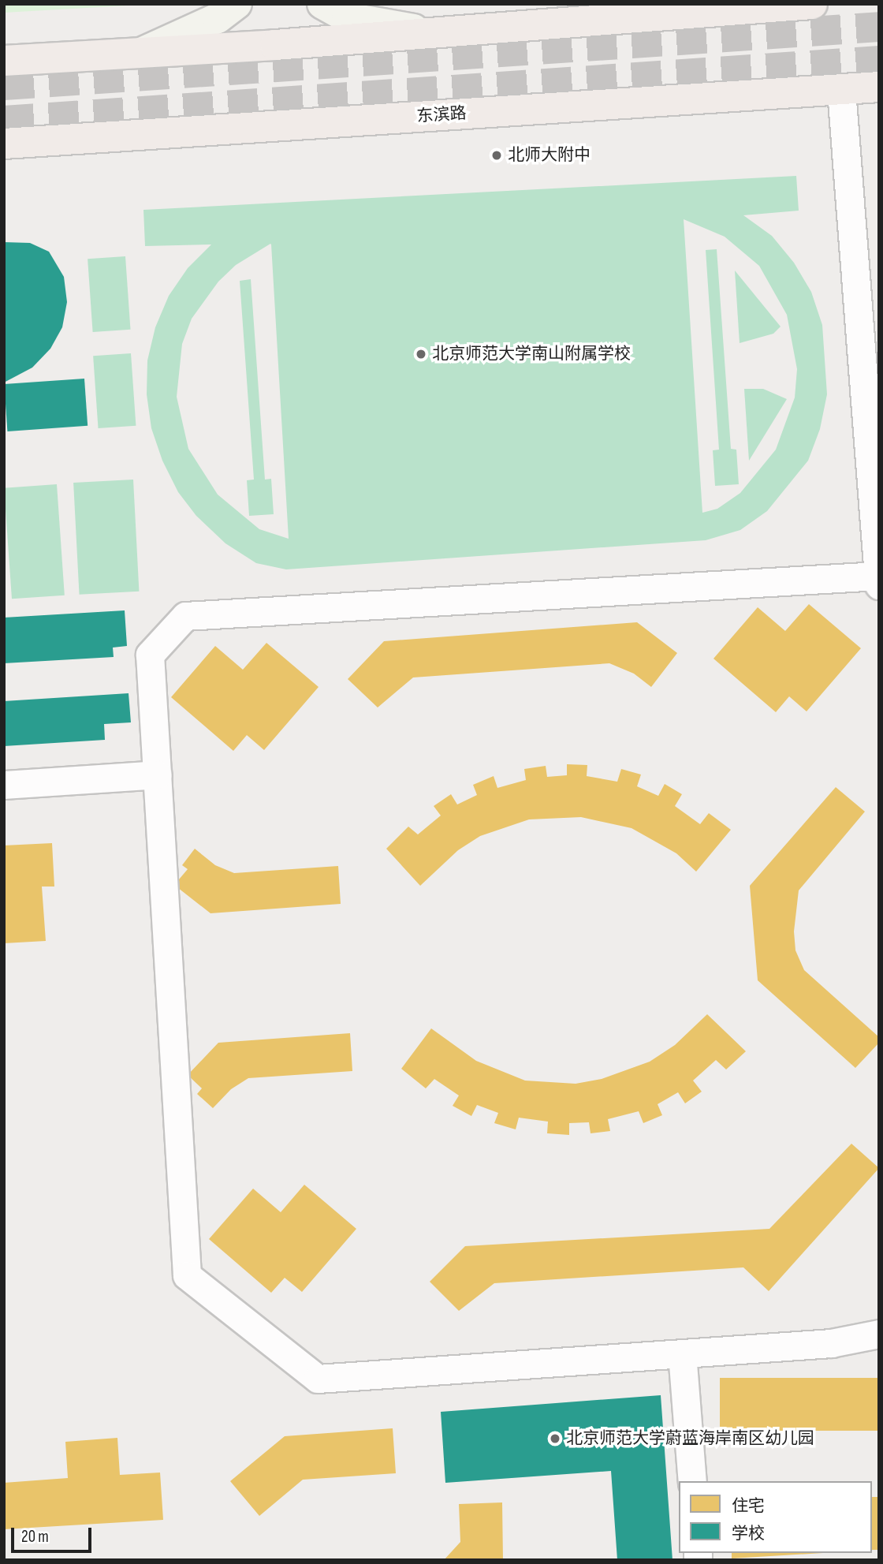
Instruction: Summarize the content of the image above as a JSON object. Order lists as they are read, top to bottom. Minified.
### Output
{"streets":{"main road":["东滨路"]},"places":["北师大附中","北京师范大学南山附属学校","北京师范大学蔚蓝海岸南区幼儿园"],"legend":["住宅","学校"],"scale_bar":"20 m"}
